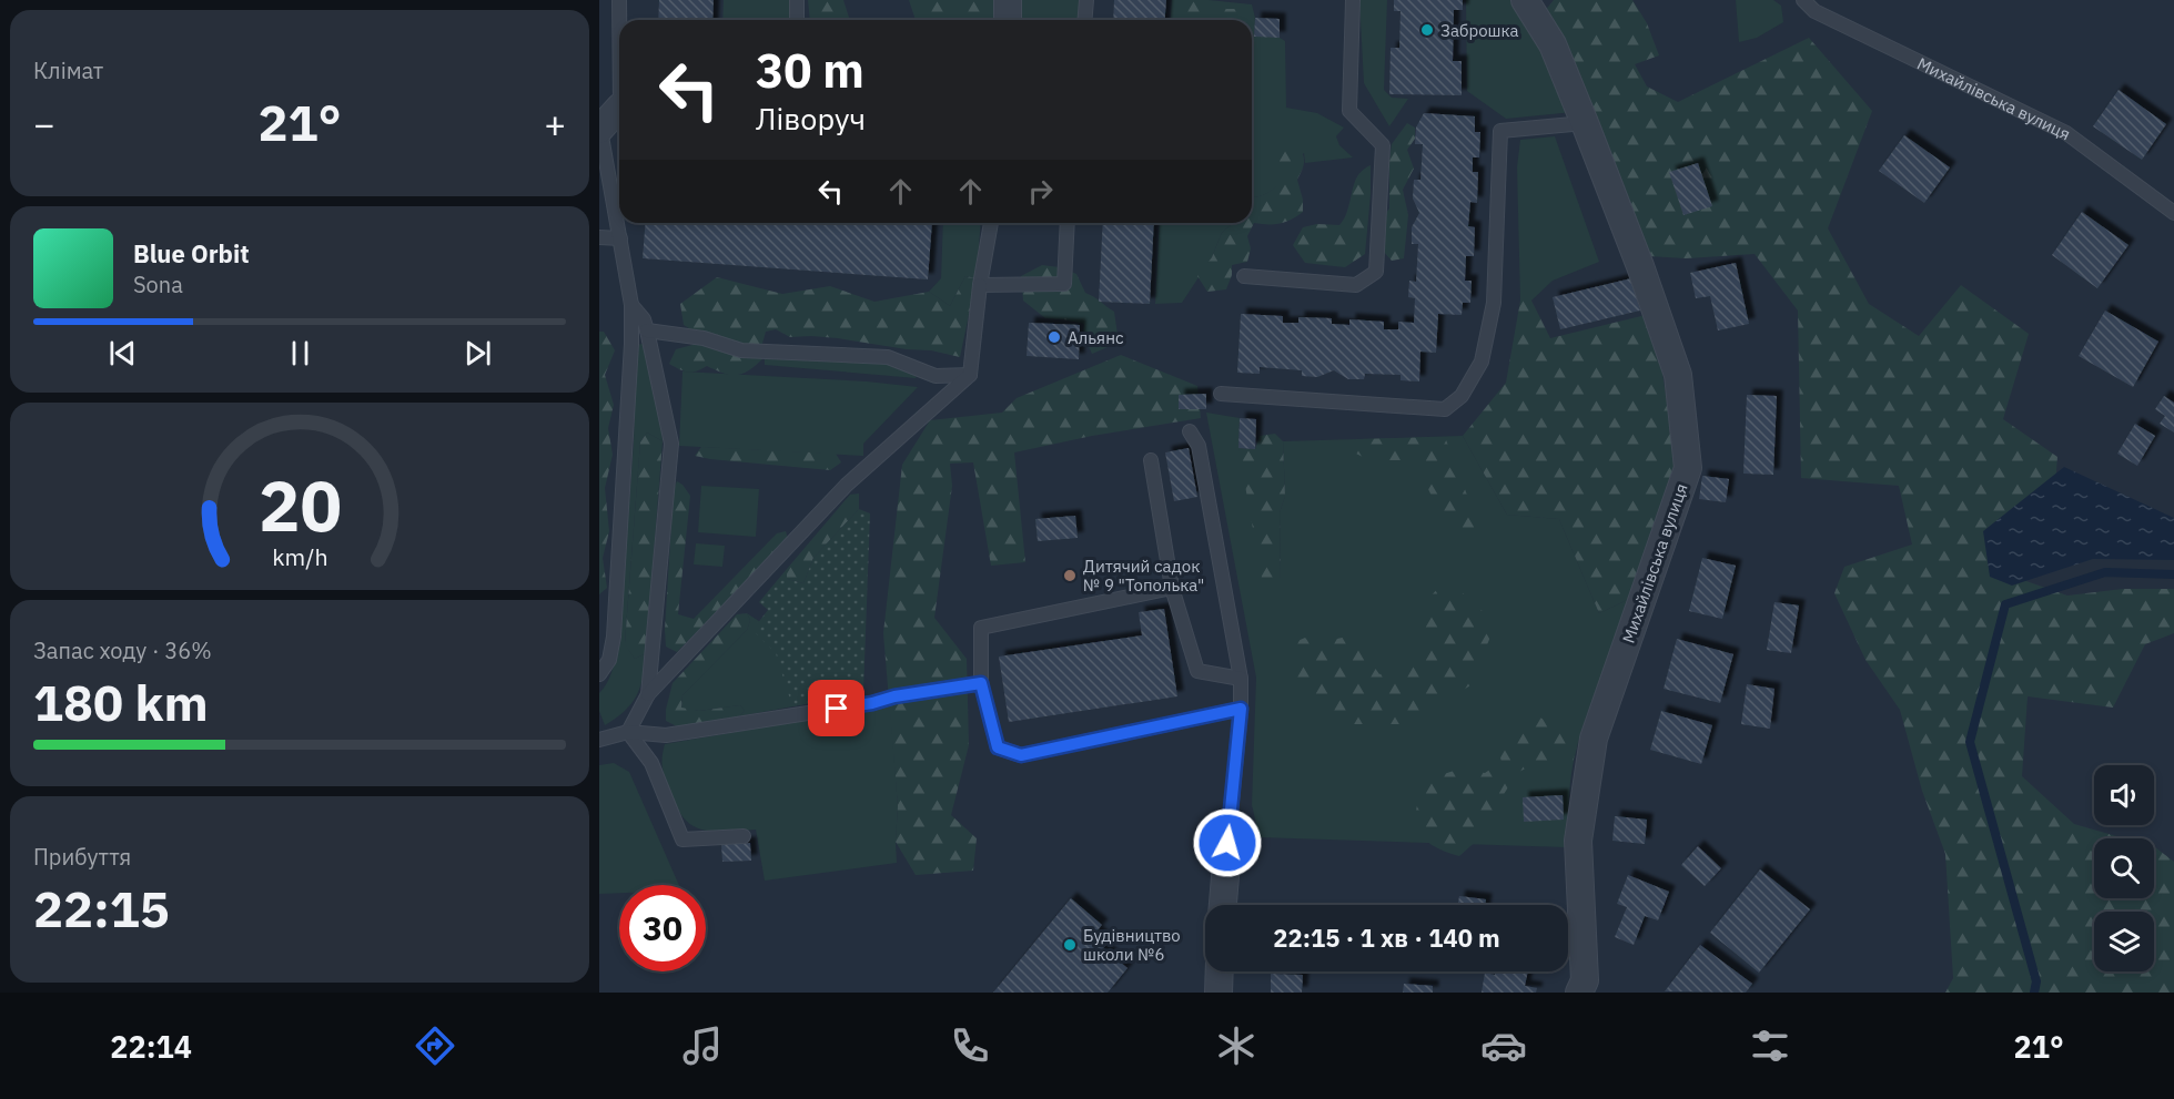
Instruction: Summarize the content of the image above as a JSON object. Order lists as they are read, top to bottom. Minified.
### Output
{"streets":{"street":["Михайлівська вулиця"]},"places":["Заброшка","Альянс","Дитячий садок № 9 \"Тополька\"","Будівництво школи №6"],"page":{"tile":["Клімат",["Запас ходу · 36%","180 km"],["Прибуття","22:15"]],"turn":["30 m","Ліворуч"],"heat":["−","21°","+"],"song":["Blue Orbit","Sona"],"limit":"30","trip":"22:15 · 1 хв · 140 m","tabs":["22:14","21°"],"gauge":["20","km/h"]}}
